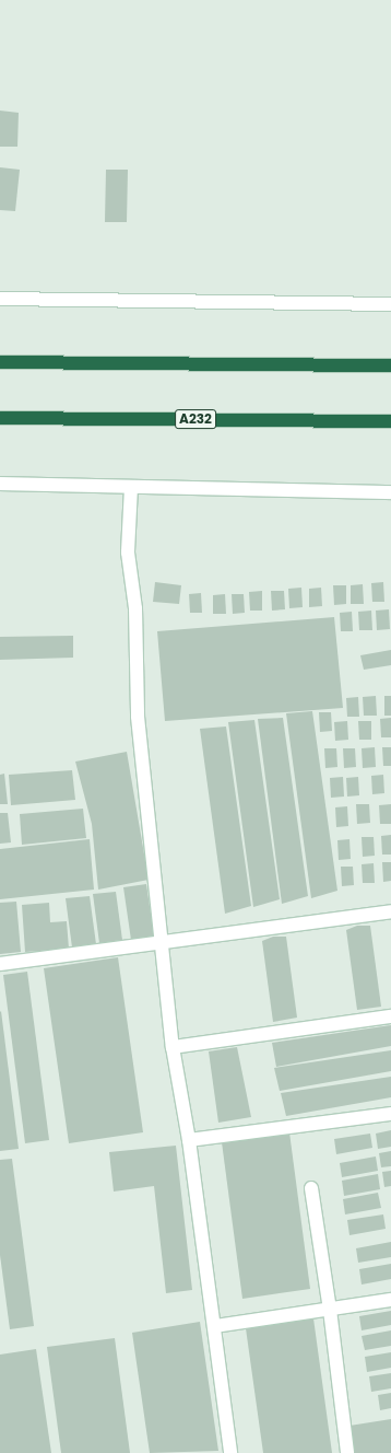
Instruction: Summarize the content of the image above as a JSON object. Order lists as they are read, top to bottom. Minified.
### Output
{"streets":{"highway":["A232"]}}
